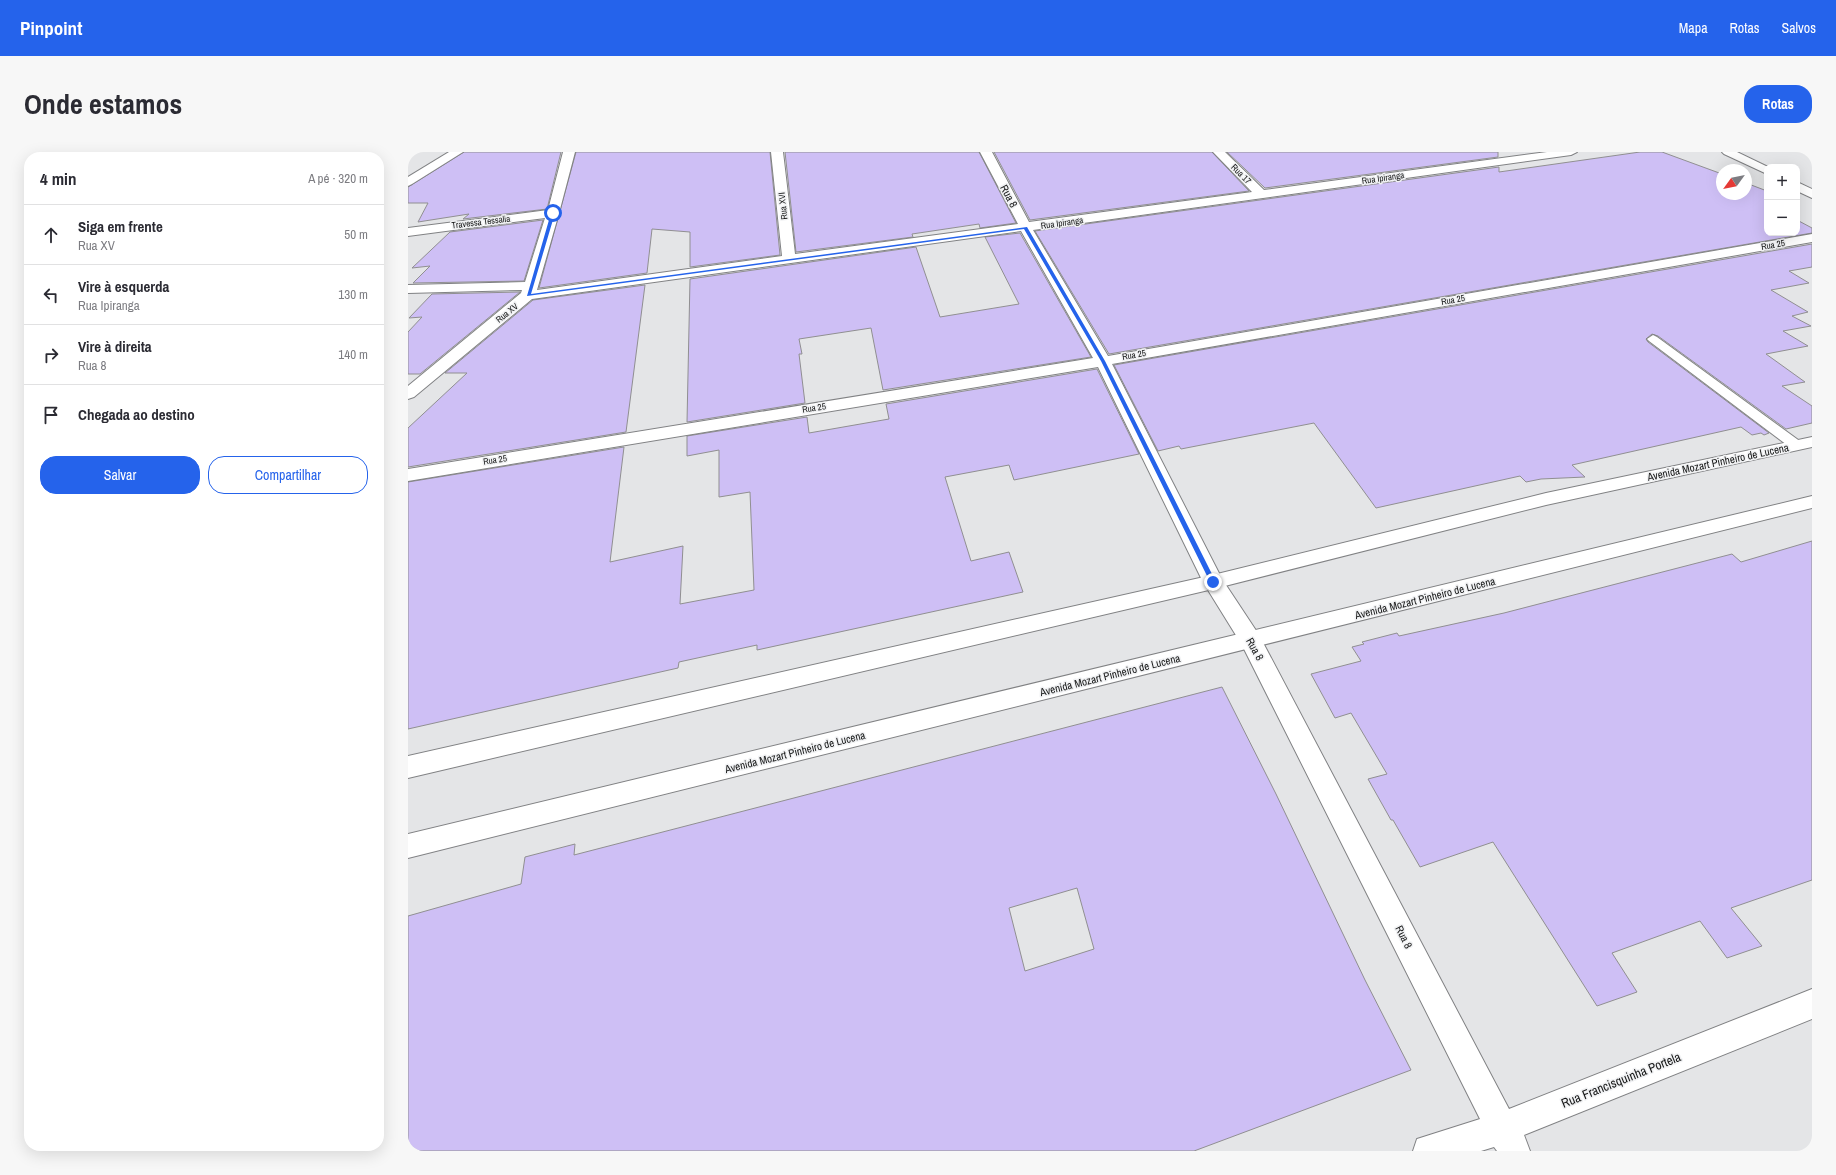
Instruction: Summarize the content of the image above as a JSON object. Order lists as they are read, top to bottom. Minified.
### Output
{"streets":{"street":["Rua 17","Rua Ipiranga","Rua 8","Rua XVI","Travessa Tessalia","Rua 25","Rua XV","Avenida Mozart Pinheiro de Lucena","Rua Francisquinha Portela"]},"crossings":[["Rua 17","Rua Ipiranga"],["Rua Ipiranga","Rua 8"],["Rua Ipiranga","Rua XVI"],["Rua Ipiranga","Rua XV"],["Rua 8","Rua 25"],["Rua 8","Avenida Mozart Pinheiro de Lucena"],["Rua 8","Rua Francisquinha Portela"]],"north":"bottom left","page":{"header":"Pinpoint","nav":["Mapa","Rotas","Salvos"],"title":"Onde estamos","buttons":["Rotas",["Salvar","Compartilhar"]],"heading":["4 min","A pé · 320 m"],"map_buttons":["+","−"],"list":[["Siga em frente","Rua XV","50 m"],["Vire à esquerda","Rua Ipiranga","130 m"],["Vire à direita","Rua 8","140 m"],"Chegada ao destino"]}}
